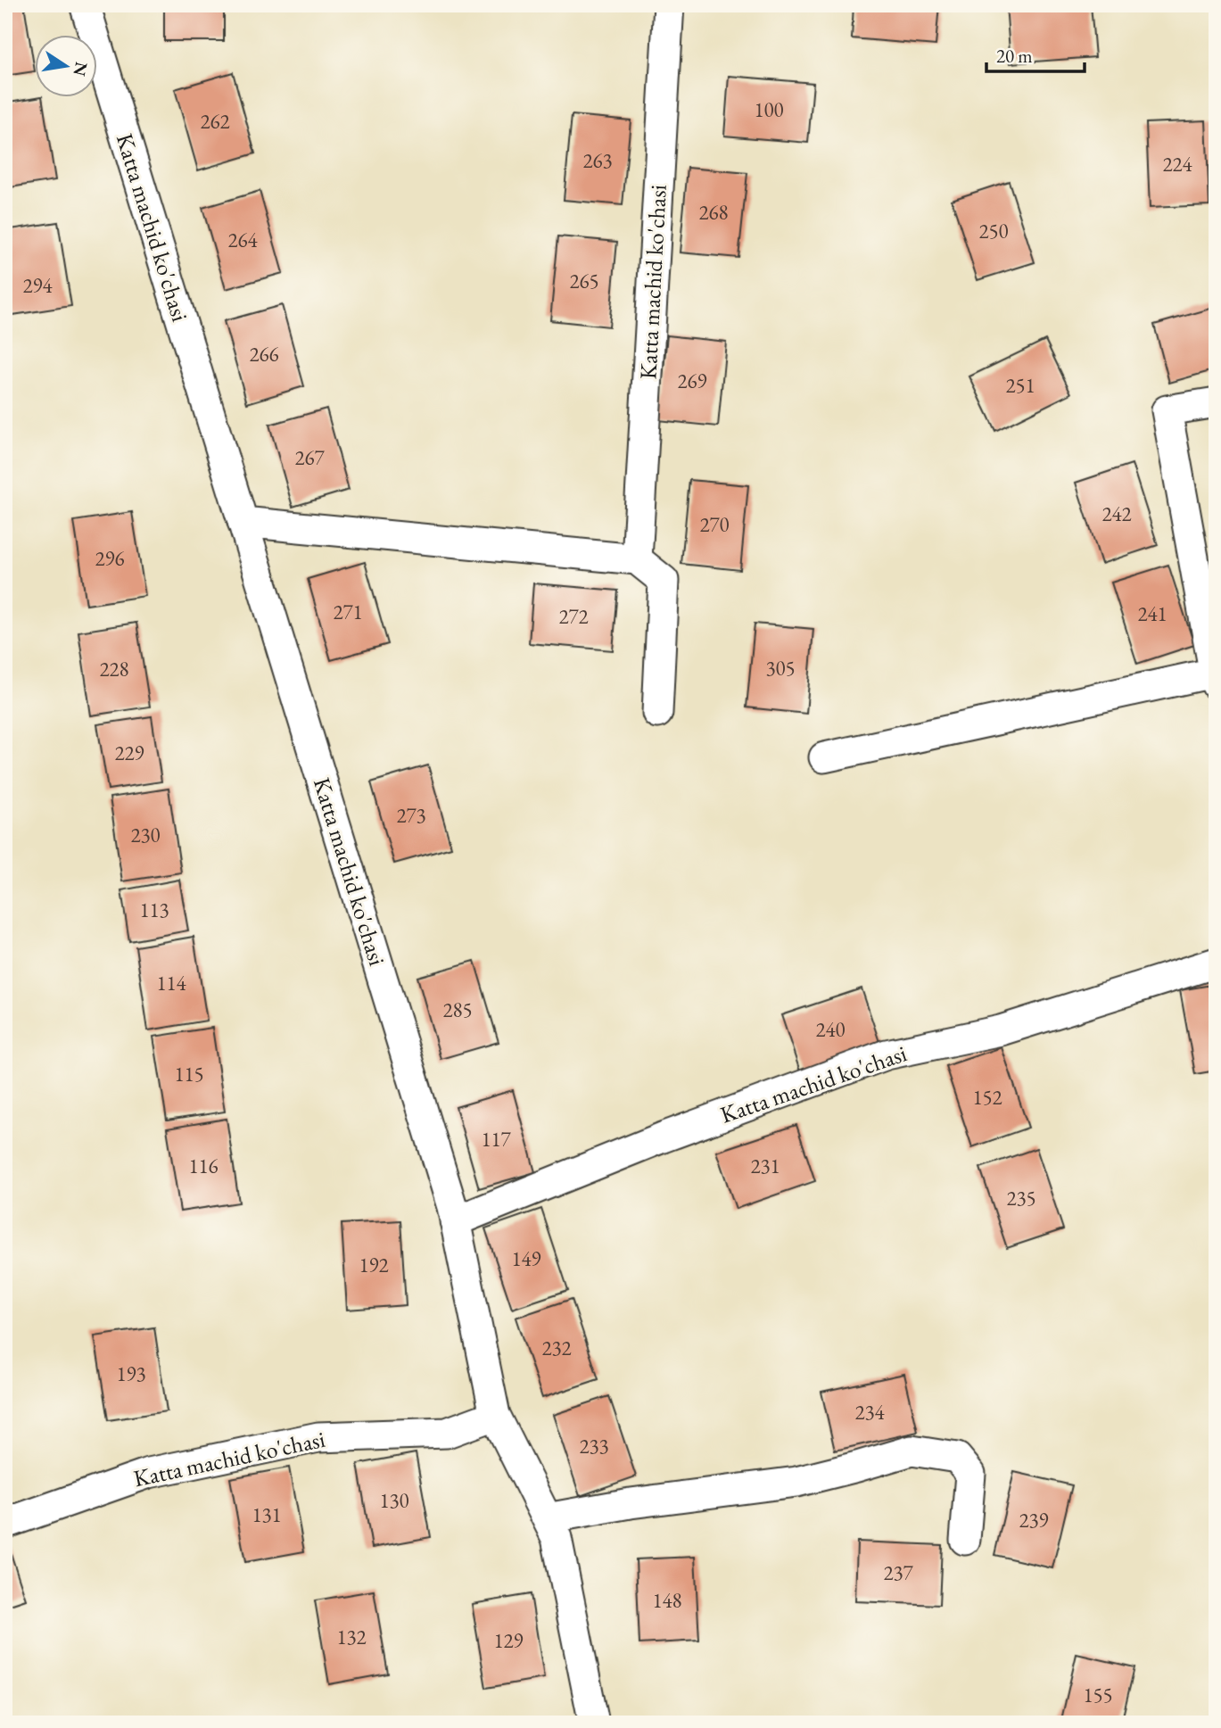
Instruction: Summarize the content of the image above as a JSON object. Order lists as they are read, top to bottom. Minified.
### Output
{"streets":{"street":["Katta machid ko'chasi"]},"house_numbers":["100","262","263","224","268","250","264","265","294","266","269","251","267","242","270","296","271","241","272","305","228","229","273","230","113","114","285","240","115","152","117","116","231","235","149","192","232","193","234","233","130","131","239","237","148","132","129","155"],"scale_bar":"20 m","north":"right"}
